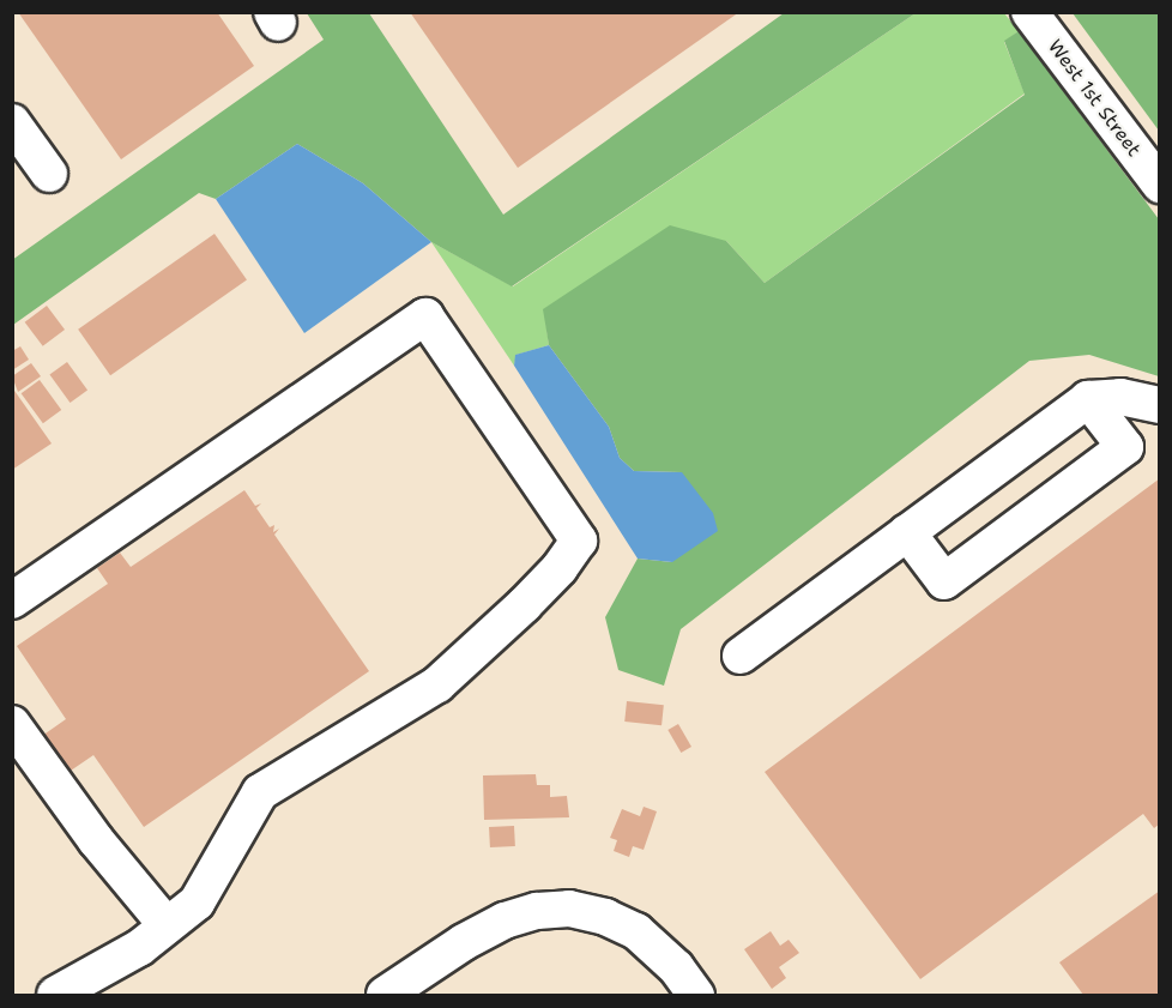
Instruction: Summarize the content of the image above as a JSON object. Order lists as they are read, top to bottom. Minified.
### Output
{"streets":{"street":["West 1st Street"]}}
